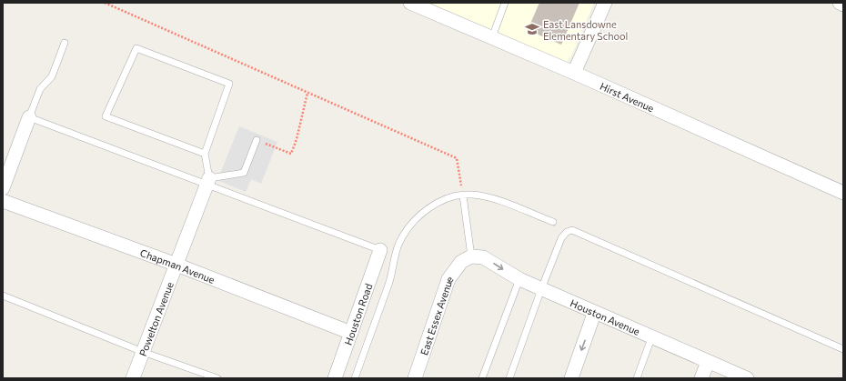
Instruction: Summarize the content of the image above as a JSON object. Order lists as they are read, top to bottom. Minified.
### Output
{"streets":{"street":["Hirst Avenue","Chapman Avenue","Houston Road","East Essex Avenue","Houston Avenue","Powelton Avenue"]},"crossings":[["Chapman Avenue","Houston Road"],["Chapman Avenue","Powelton Avenue"],["East Essex Avenue","Houston Avenue"]],"places":{"school or university":["East Lansdowne Elementary School"]}}
